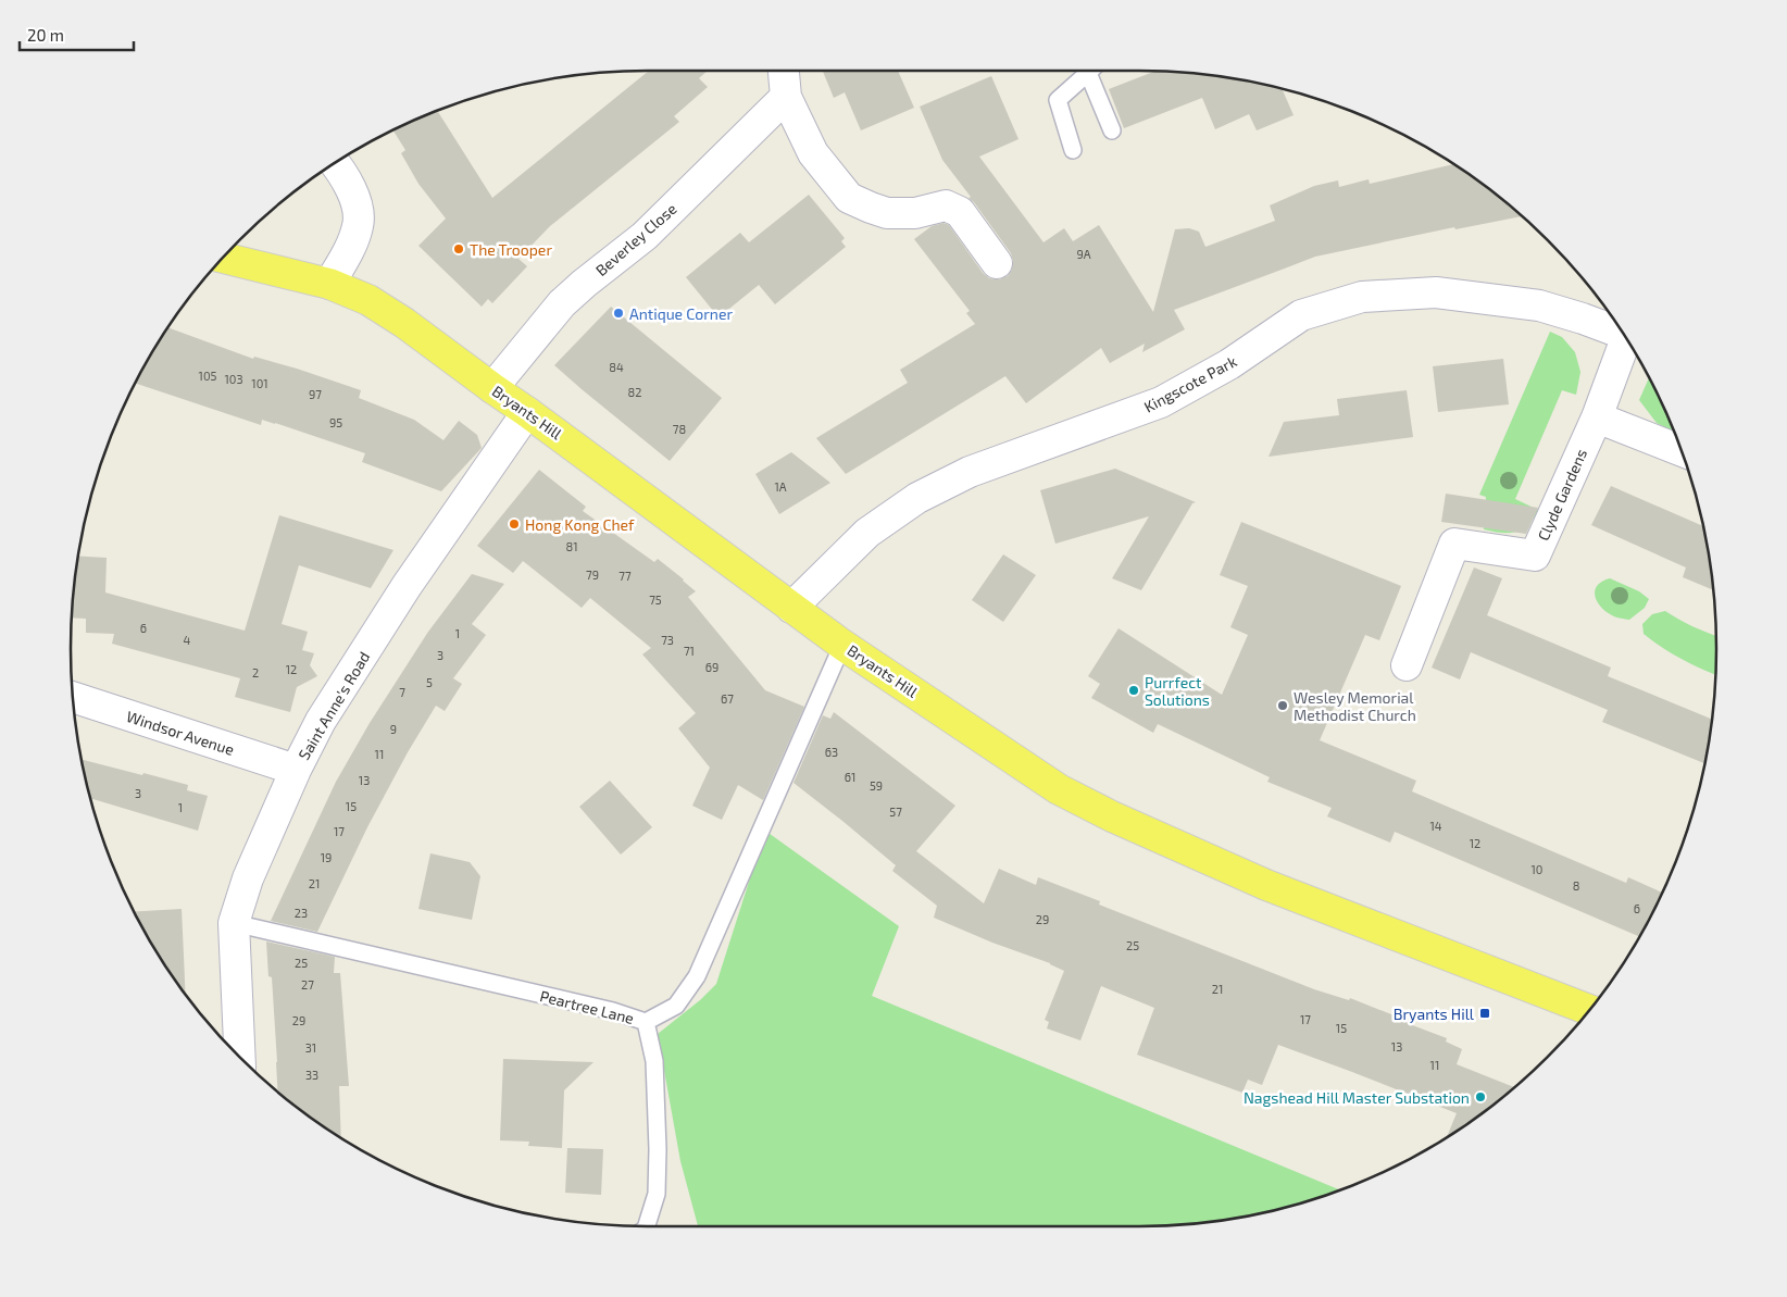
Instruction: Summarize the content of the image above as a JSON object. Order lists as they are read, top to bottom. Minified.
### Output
{"streets":{"main road":["Bryants Hill"],"street":["Beverley Close","Kingscote Park","Clyde Gardens","Saint Anne's Road","Windsor Avenue"],"lane":["Peartree Lane"]},"crossings":[["Beverley Close","Bryants Hill"],["Kingscote Park","Bryants Hill"],["Bryants Hill","Saint Anne's Road"],["Bryants Hill","Peartree Lane"],["Saint Anne's Road","Windsor Avenue"],["Saint Anne's Road","Peartree Lane"]],"places":{"other":["The Trooper","Antique Corner","Hong Kong Chef","Purrfect Solutions","Wesley Memorial Methodist Church","Nagshead Hill Master Substation"],"transit":["Bryants Hill"]},"house_numbers":["9A","84","105","103","101","82","97","95","78","1A","81","79","77","75","6","1","4","73","71","3","69","12","2","5","7","67","9","63","11","61","13","59","3","15","1","57","14","17","12","19","10","21","8","6","23","29","25","25","27","21","17","29","15","13","31","11","33"],"scale_bar":"20 m"}
